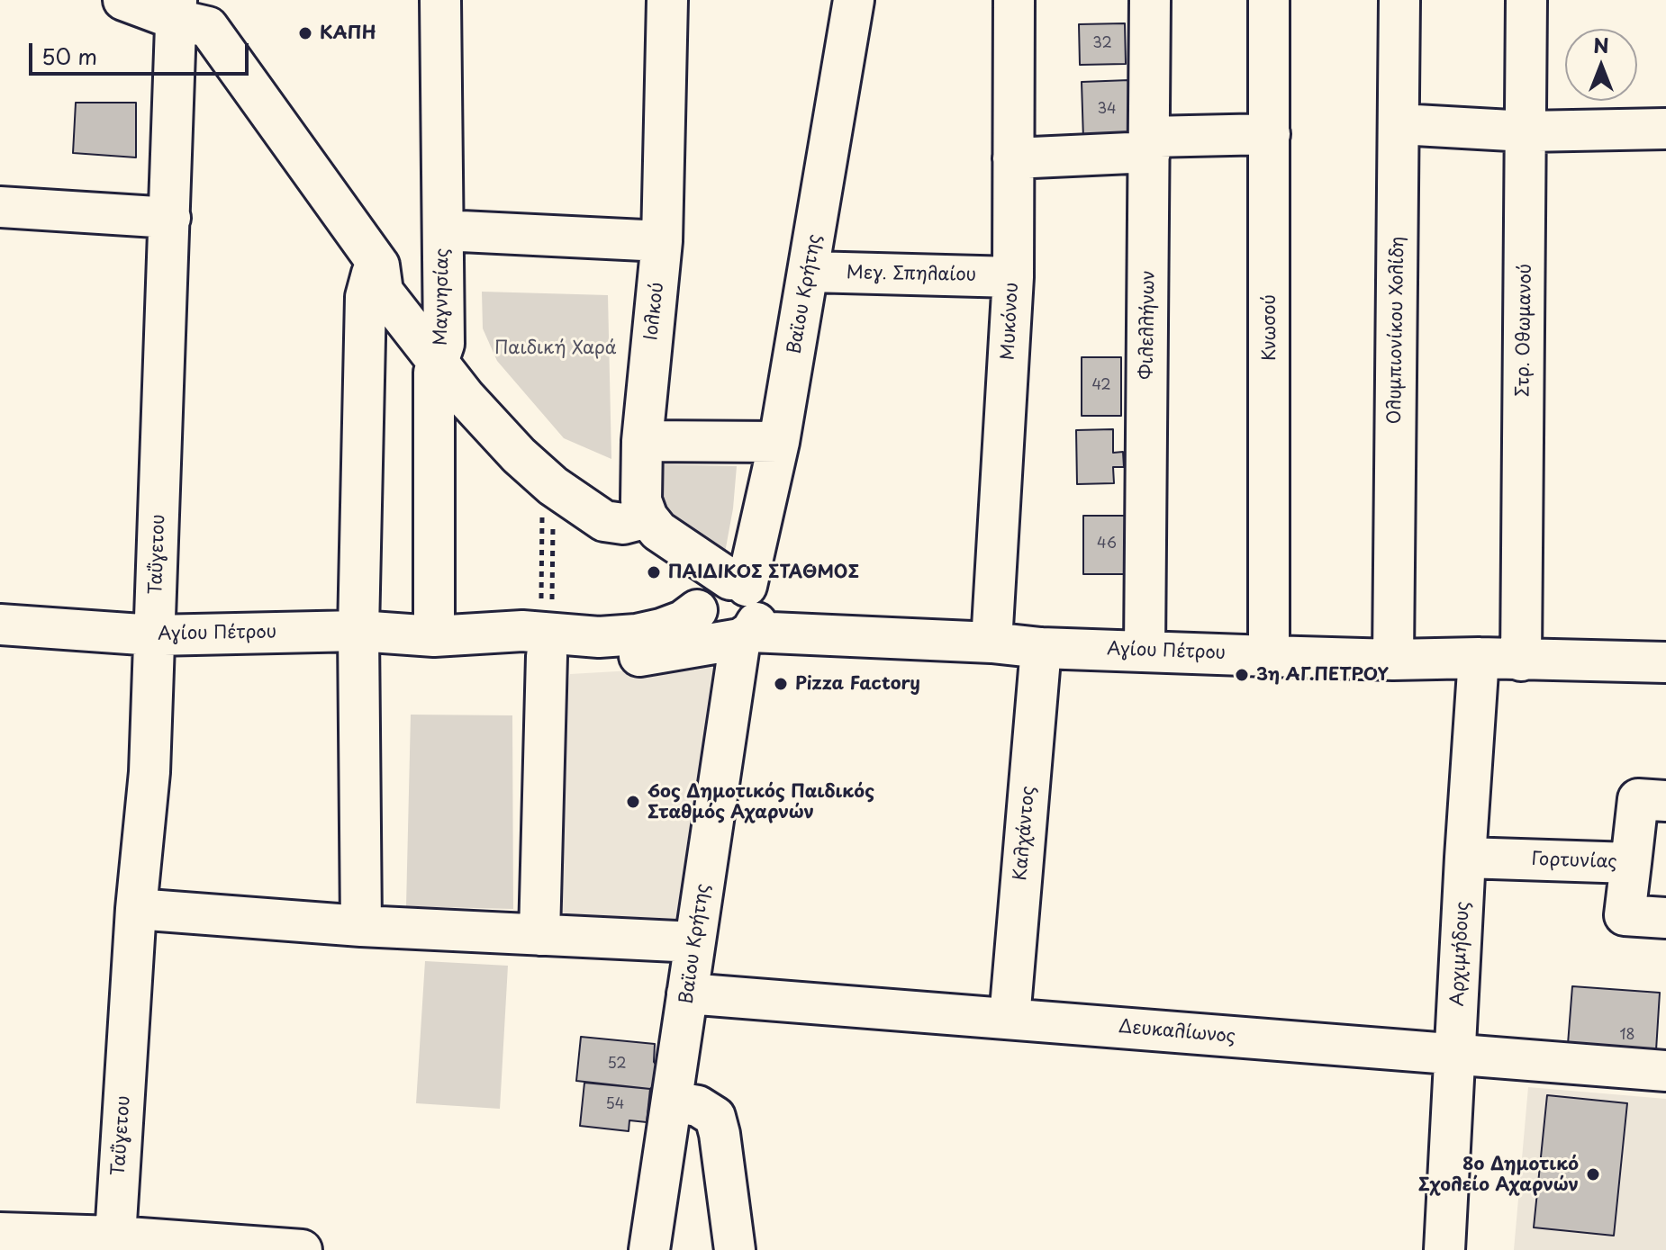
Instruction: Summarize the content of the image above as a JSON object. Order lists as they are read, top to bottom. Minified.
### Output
{"streets":{"street":["Μεγ. Σπηλαίου","Βαϊου Κρήτης","Μαγνησίας","Ιολκού","Μυκόνου","Φιλελλήνων","Κνωσού","Ολυμπιονίκου Χολίδη","Στρ. Οθωμανού","Ταΰγετου","Αγίου Πέτρου","Καλχάντος","Γορτυνίας","Αρχιμήδους","Δευκαλίωνος"]},"crossings":[["Μεγ. Σπηλαίου","Βαϊου Κρήτης"],["Μεγ. Σπηλαίου","Μυκόνου"],["Βαϊου Κρήτης","Αγίου Πέτρου"],["Βαϊου Κρήτης","Δευκαλίωνος"],["Μαγνησίας","Αγίου Πέτρου"],["Μυκόνου","Αγίου Πέτρου"],["Φιλελλήνων","Αγίου Πέτρου"],["Κνωσού","Αγίου Πέτρου"],["Ολυμπιονίκου Χολίδη","Αγίου Πέτρου"],["Στρ. Οθωμανού","Αγίου Πέτρου"],["Ταΰγετου","Αγίου Πέτρου"],["Αγίου Πέτρου","Καλχάντος"],["Αγίου Πέτρου","Αρχιμήδους"],["Καλχάντος","Δευκαλίωνος"],["Γορτυνίας","Αρχιμήδους"],["Αρχιμήδους","Δευκαλίωνος"]],"parks":["Παιδική Χαρά"],"places":["ΚΑΠΗ","ΠΑΙΔΙΚΟΣ ΣΤΑΘΜΟΣ","3η ΑΓ.ΠΕΤΡΟΥ","Pizza Factory","6ος Δημοτικός Παιδικός Σταθμός Αχαρνών","8ο Δημοτικό Σχολείο Αχαρνών"],"house_numbers":["32","34","42","46","18","52","54"],"scale_bar":"50 m","north":"top"}
